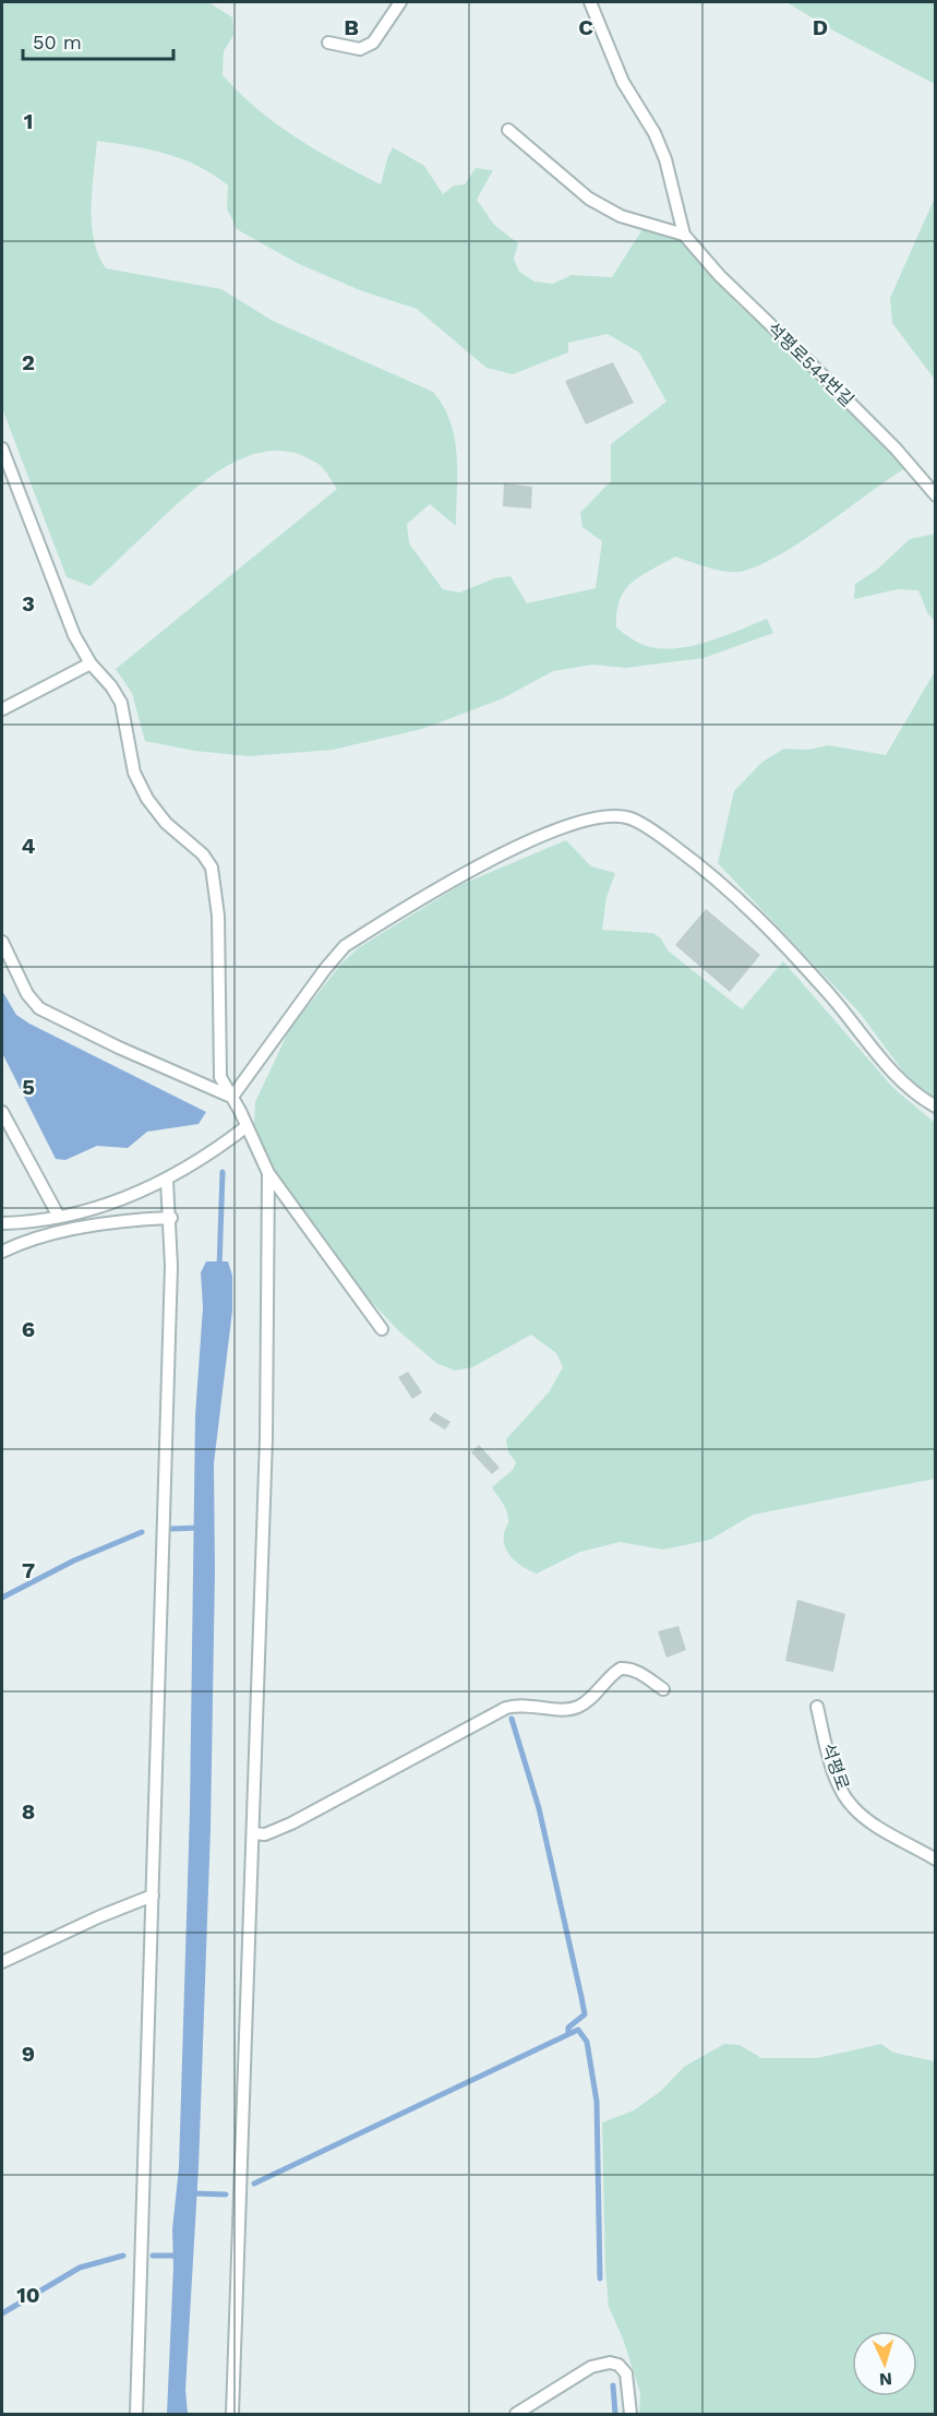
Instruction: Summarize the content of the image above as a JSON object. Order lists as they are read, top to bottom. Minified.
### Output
{"streets":{"lane":["석평로544번길","석평로"]},"scale_bar":"50 m","north":"bottom","grid":{"columns":["B","C","D"],"rows":["1","2","3","4","5","6","7","8","9","10"]}}
